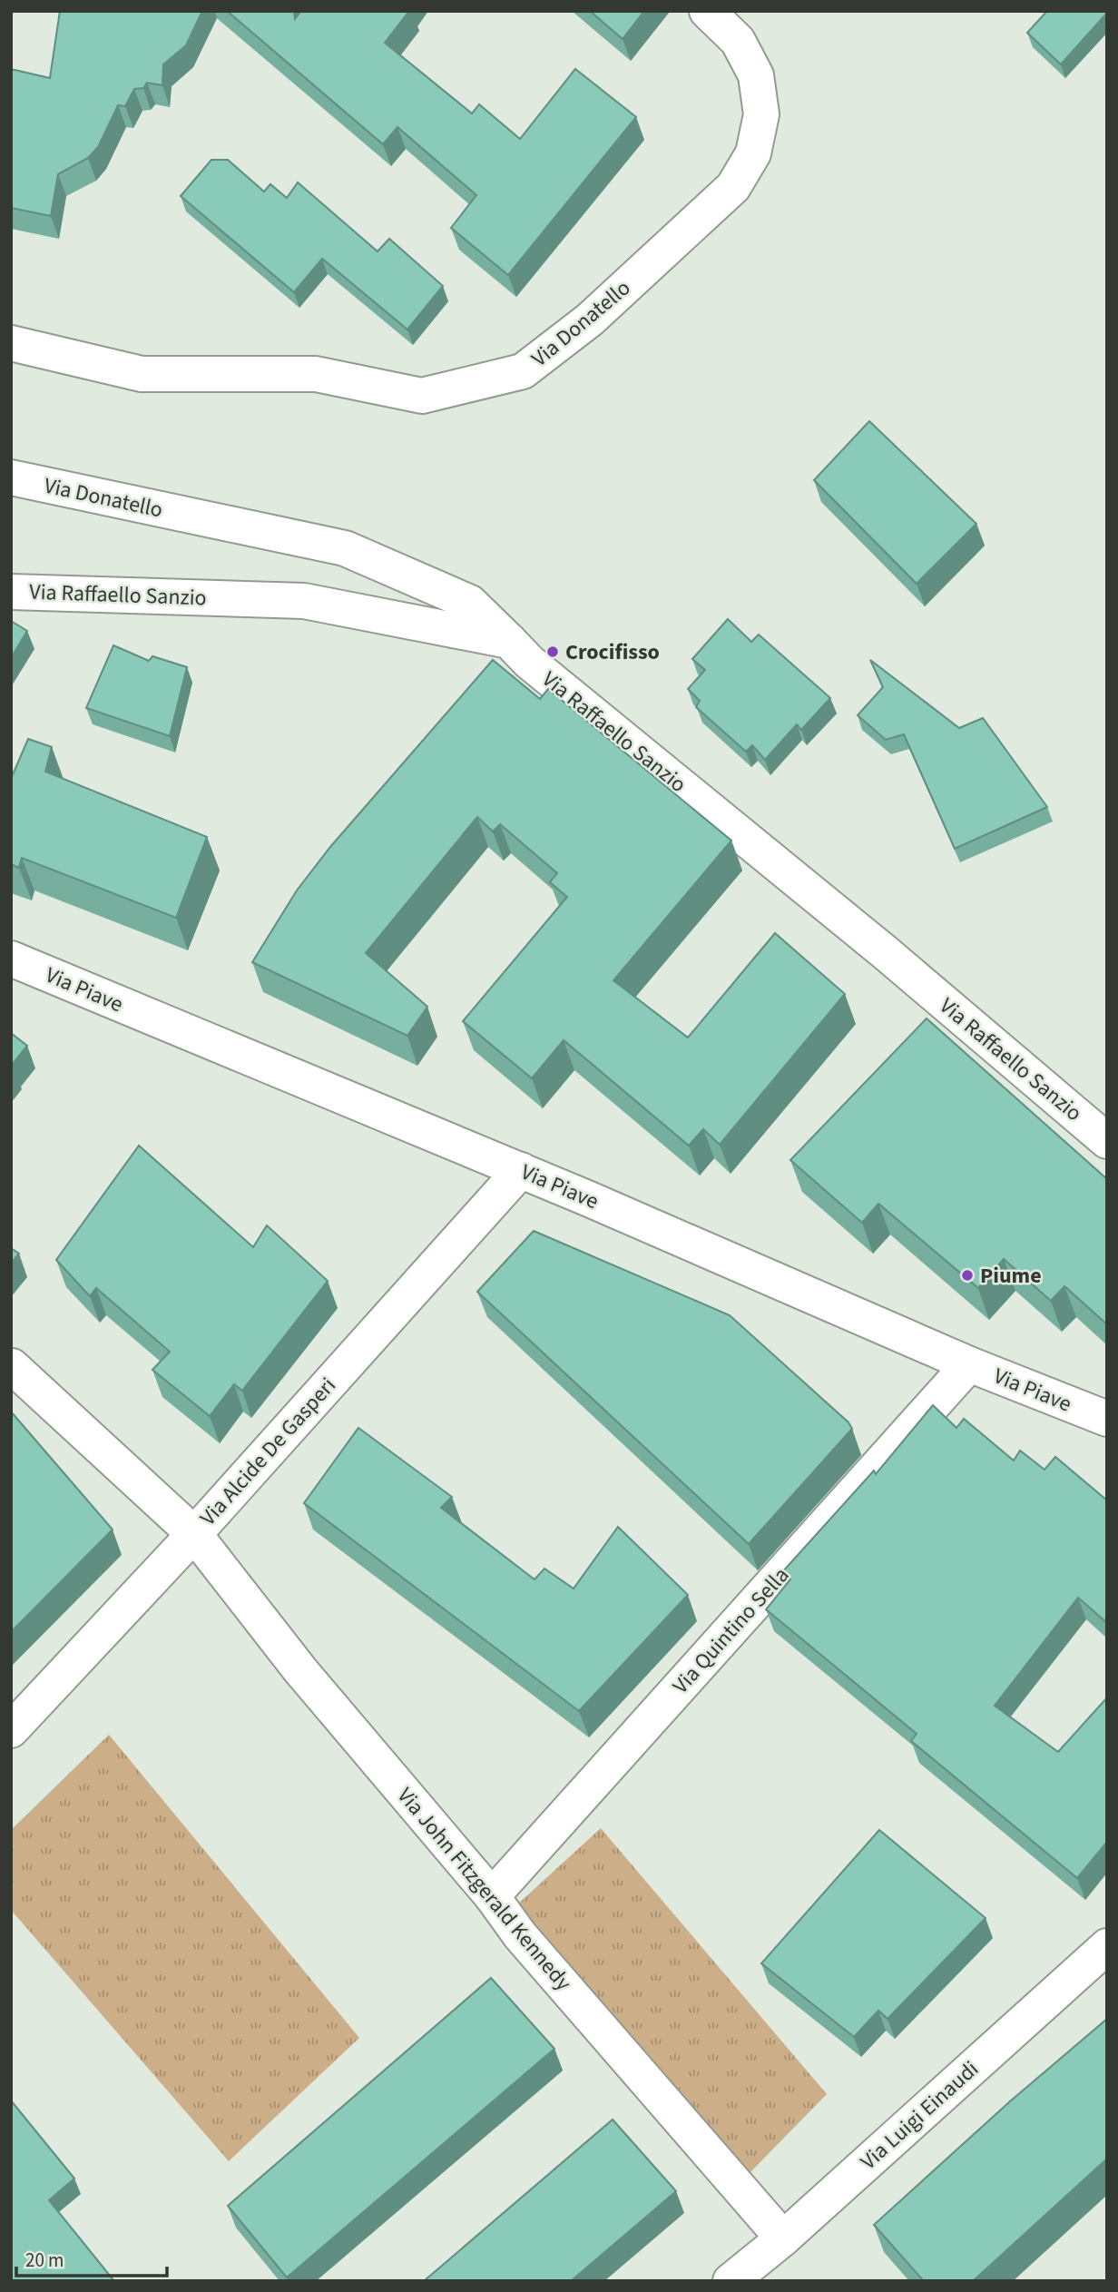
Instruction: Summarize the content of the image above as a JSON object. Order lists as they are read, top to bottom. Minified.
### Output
{"streets":{"street":["Via Donatello","Via Raffaello Sanzio","Via Piave","Via Alcide De Gasperi","Via Quintino Sella","Via John Fitzgerald Kennedy","Via Luigi Einaudi"]},"crossings":[["Via Donatello","Via Raffaello Sanzio"],["Via Piave","Via Alcide De Gasperi"],["Via Piave","Via Quintino Sella"],["Via Alcide De Gasperi","Via John Fitzgerald Kennedy"],["Via Quintino Sella","Via John Fitzgerald Kennedy"],["Via John Fitzgerald Kennedy","Via Luigi Einaudi"]],"places":["Crocifisso","Piume"],"scale_bar":"20 m"}
